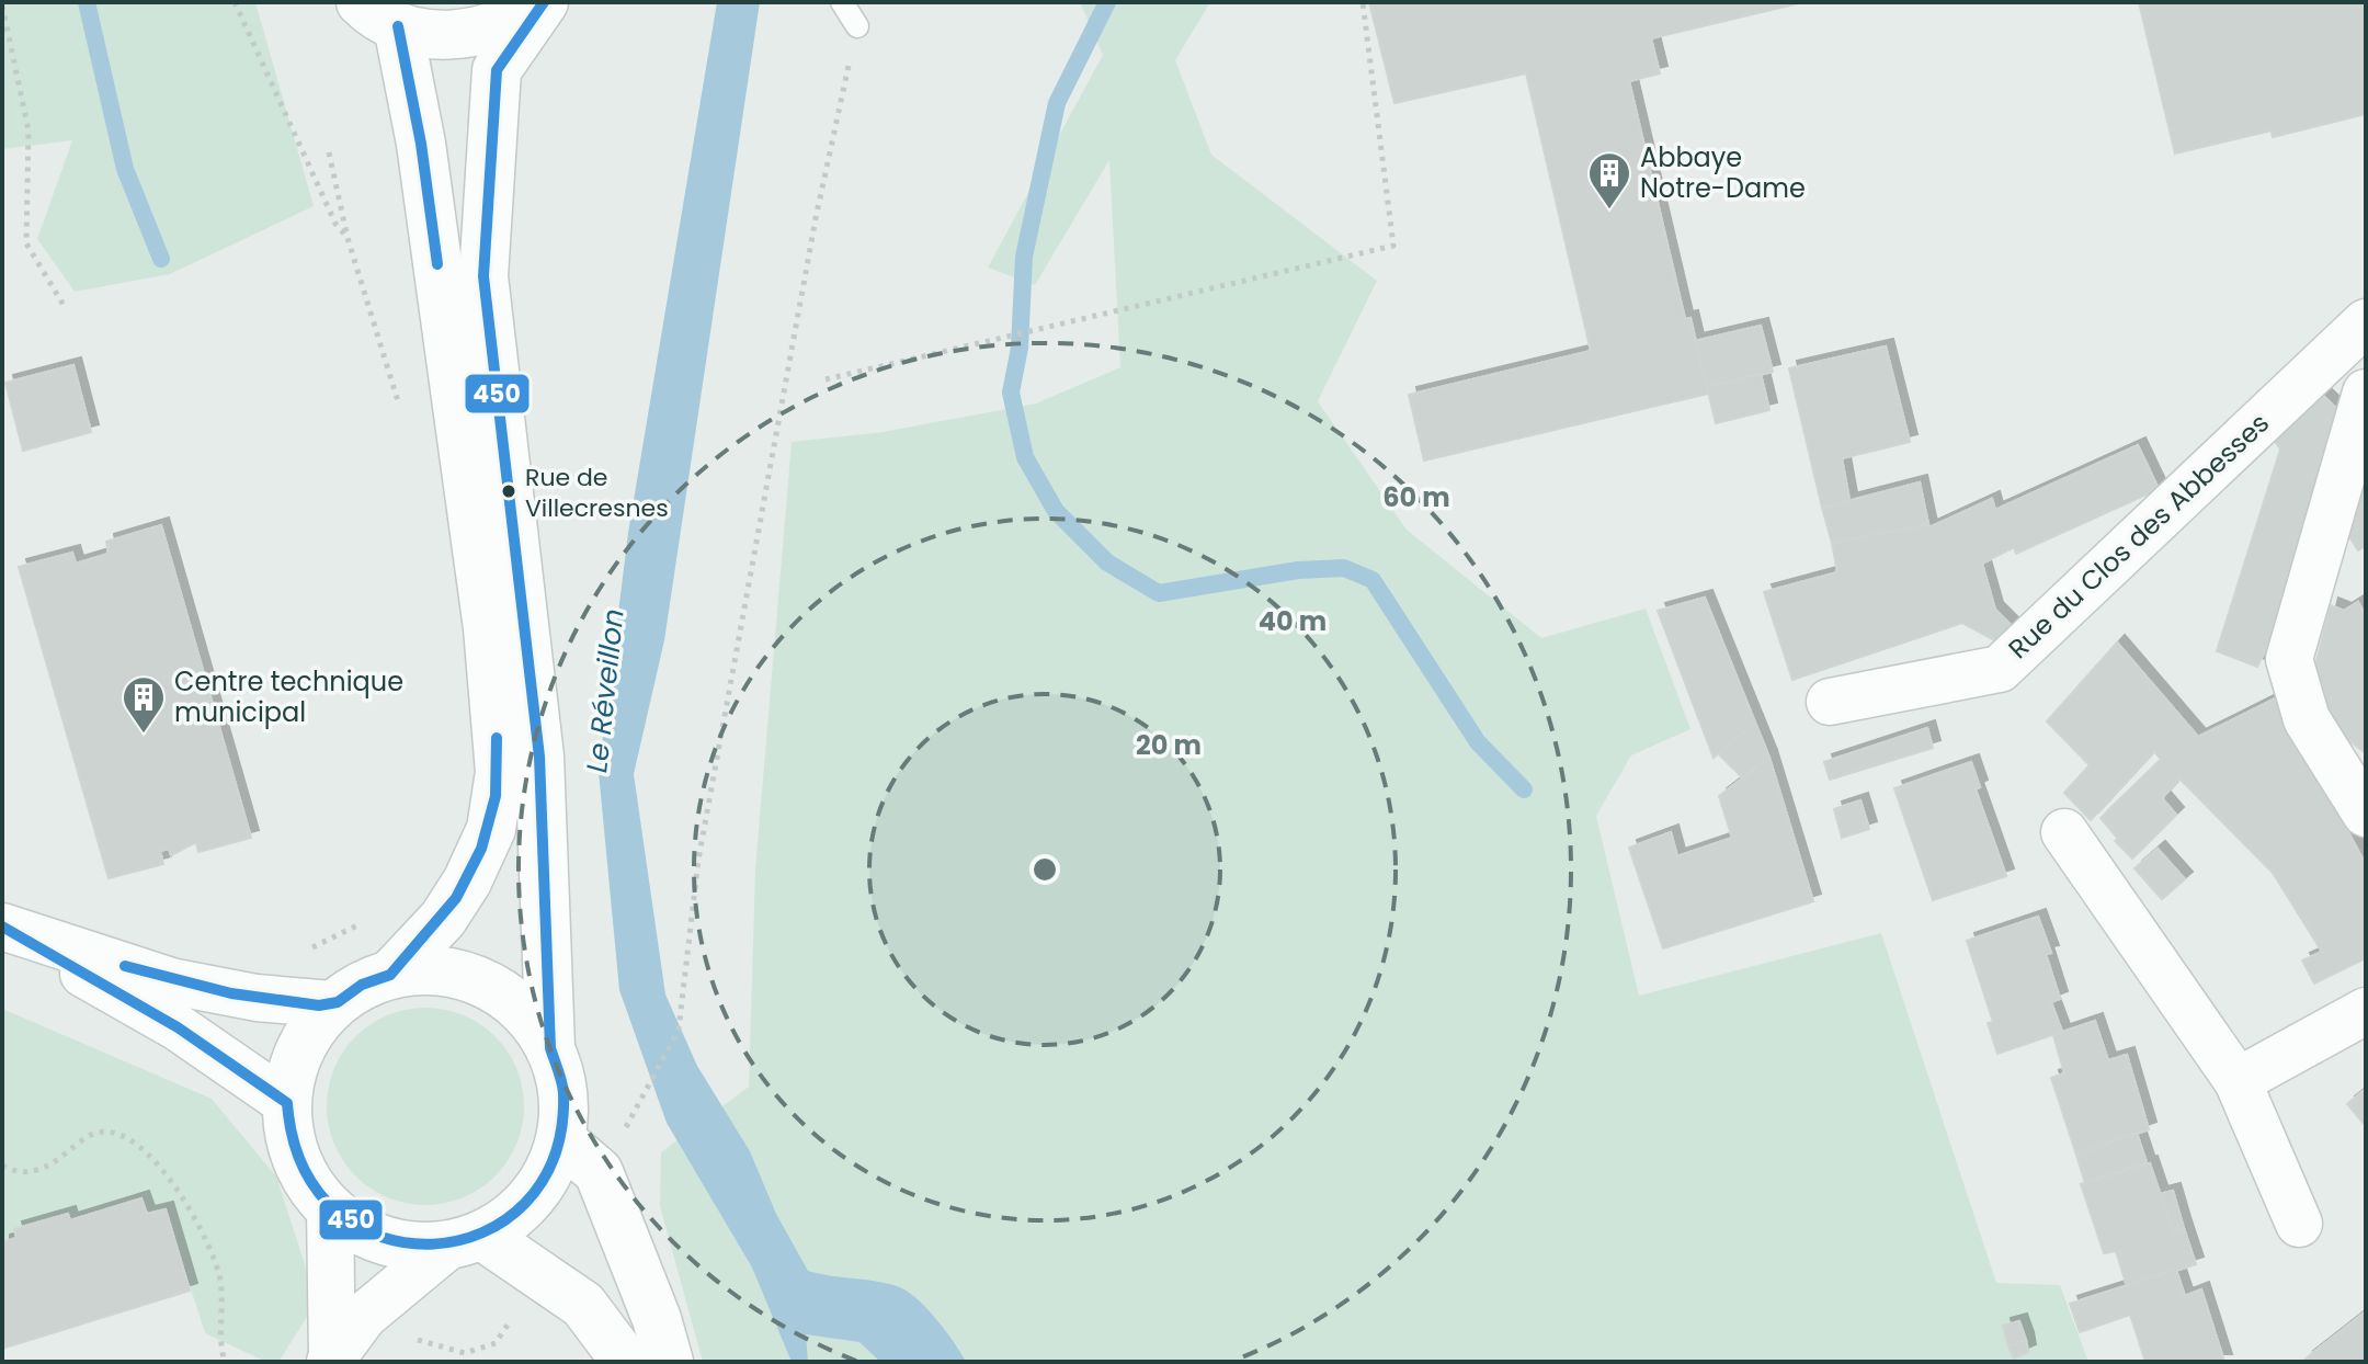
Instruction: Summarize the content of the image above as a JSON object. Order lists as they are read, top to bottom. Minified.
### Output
{"streets":{"street":["Rue du Clos des Abbesses"]},"water":["Le Réveillon"],"places":{"building":["Abbaye Notre-Dame","Centre technique municipal"],"other":["Rue de Villecresnes"]},"lines":["transit line 450"],"rings":["60 m","40 m","20 m"]}
